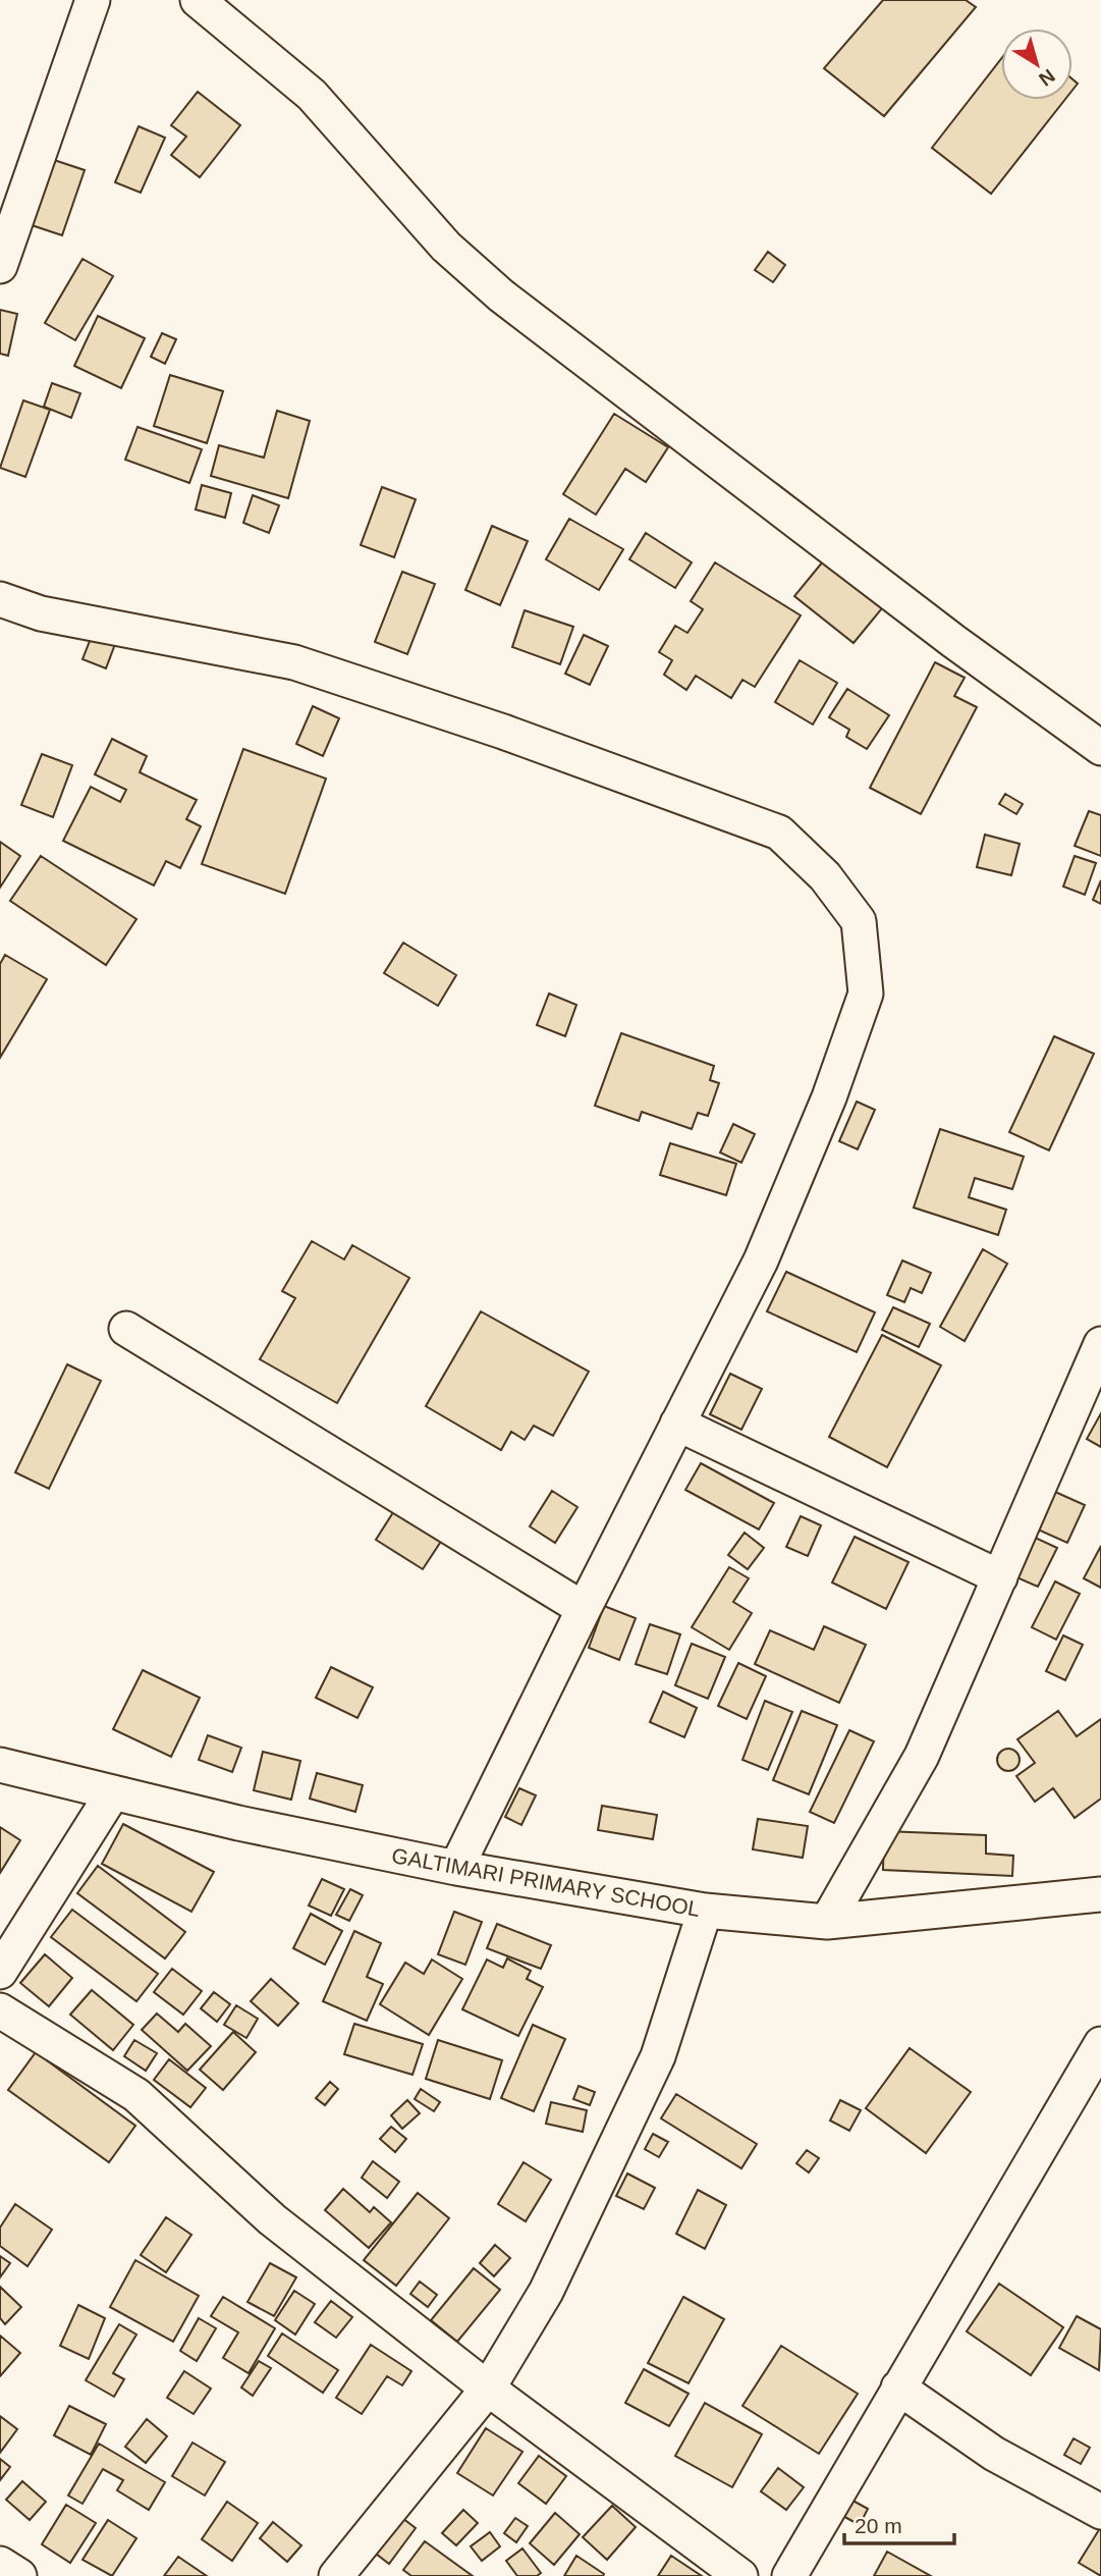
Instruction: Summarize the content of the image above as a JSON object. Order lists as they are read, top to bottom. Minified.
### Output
{"streets":{"street":["GALTIMARI PRIMARY SCHOOL"]},"scale_bar":"20 m","north":"bottom right"}
